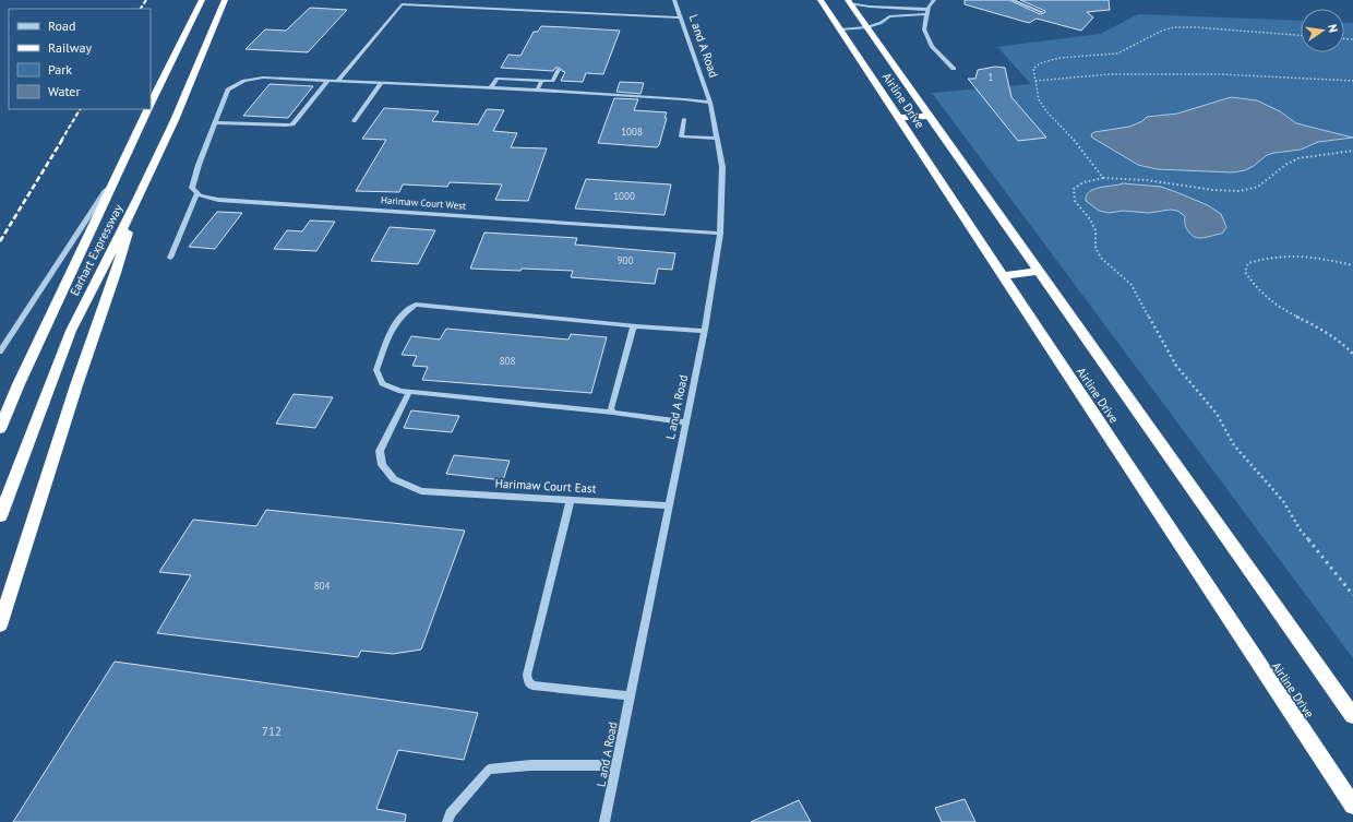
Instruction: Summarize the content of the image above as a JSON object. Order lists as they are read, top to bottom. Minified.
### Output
{"streets":{"highway":["Airline Drive","Earhart Expressway"],"street":["L and A Road","Harimaw Court West","Harimaw Court East"]},"crossings":[["L and A Road","Harimaw Court West"],["L and A Road","Harimaw Court East"]],"house_numbers":["1","1008","1000","900","808","804","712"],"legend":["Road","Railway","Park","Water"],"north":"right"}
